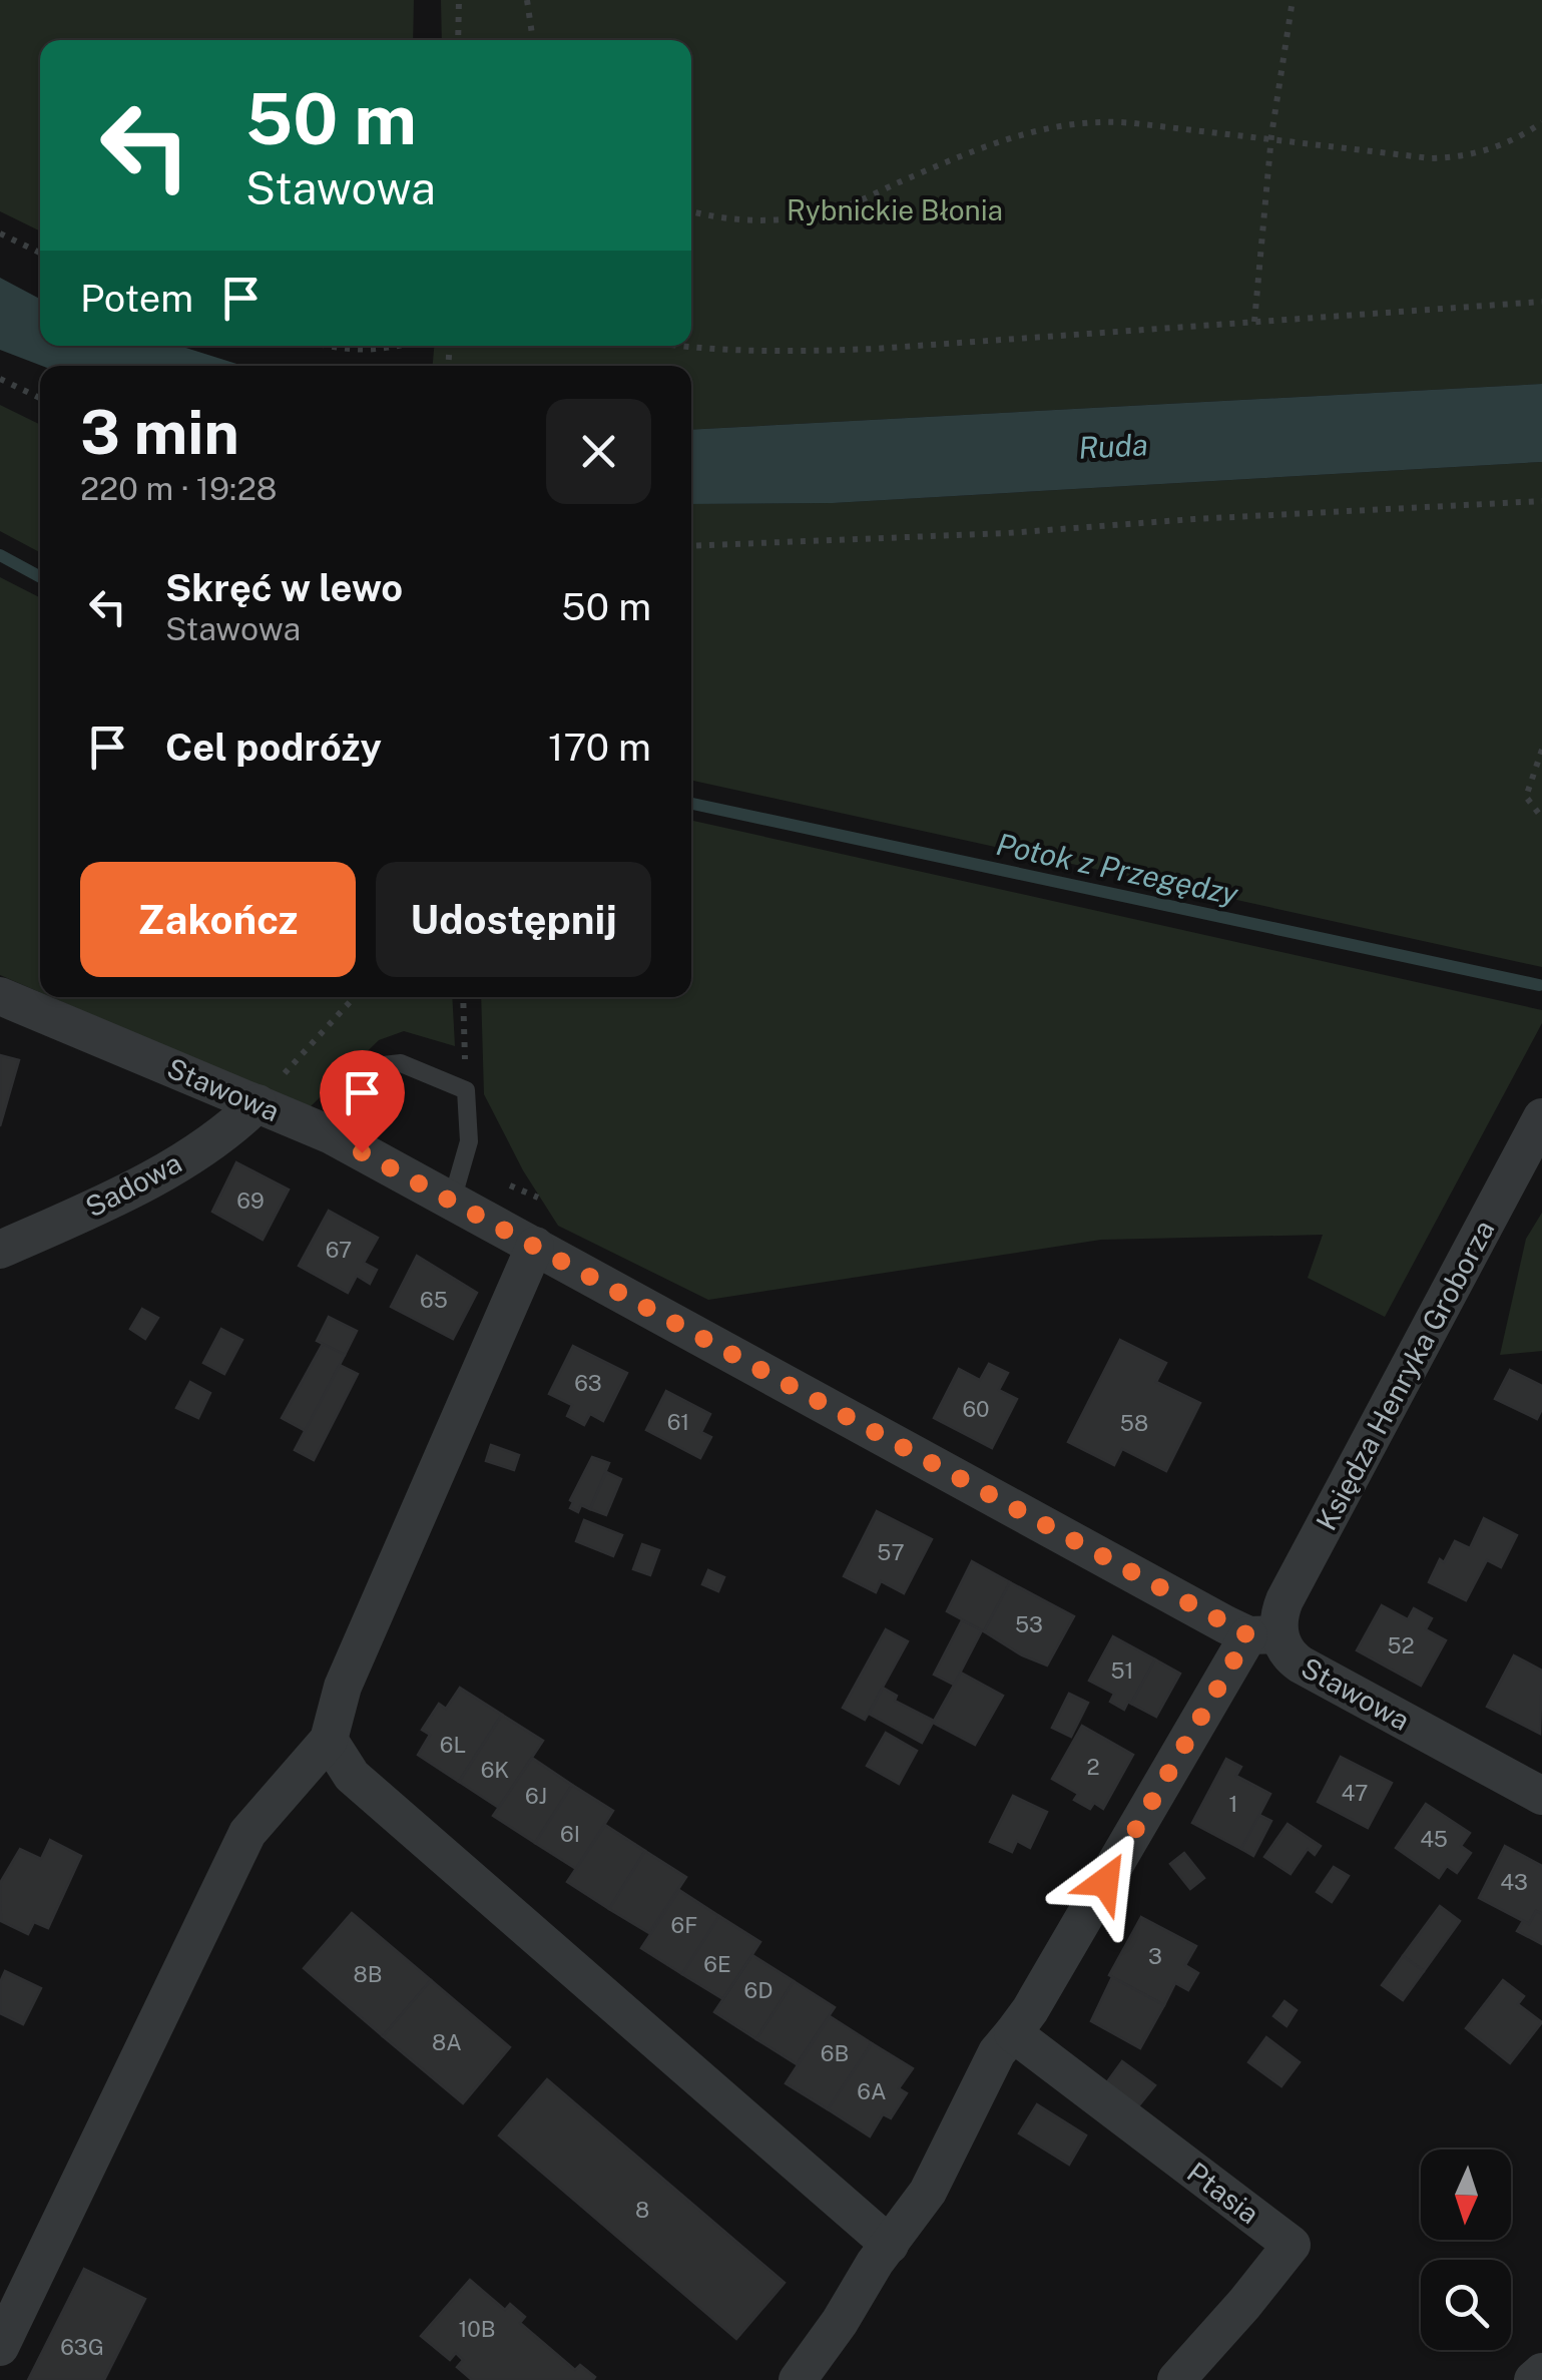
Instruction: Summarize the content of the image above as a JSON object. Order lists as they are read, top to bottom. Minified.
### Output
{"streets":{"street":["Stawowa","Sadowa","Księdza Henryka Groborza","Ptasia"]},"crossings":[["Stawowa","Sadowa"],["Stawowa","Księdza Henryka Groborza"]],"water":["Ruda","Potok z Przegędzy"],"parks":["Rybnickie Błonia"],"house_numbers":["69","67","65","63","60","61","58","57","53","52","51","6L","2","6K","47","6J","1","6I","45","43","6F","3","6E","8B","6D","8A","6B","6A","8","10B","63G"],"north":"bottom","page":{"turn":["50 m","Stawowa"],"then":"Potem","heading":["3 min","220 m · 19:28"],"list":[{"name":"Skręć w lewo","note":"Stawowa","value":"50 m"},{"name":"Cel podróży","value":"170 m"}],"buttons":["Zakończ","Udostępnij"]}}
